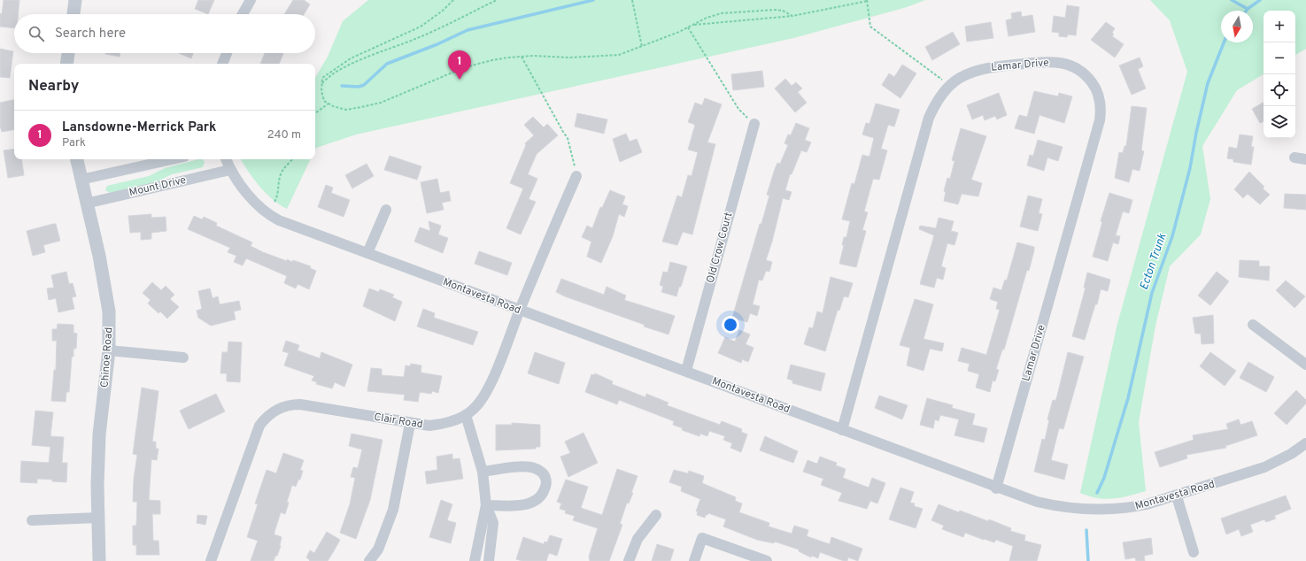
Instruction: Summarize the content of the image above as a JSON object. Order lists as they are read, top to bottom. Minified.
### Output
{"streets":{"street":["Lamar Drive","Mount Drive","Old Crow Court","Montavesta Road","Chinoe Road","Clair Road"]},"crossings":[["Lamar Drive","Montavesta Road"],["Mount Drive","Montavesta Road"],["Mount Drive","Chinoe Road"],["Old Crow Court","Montavesta Road"],["Montavesta Road","Clair Road"]],"water":["Ecton Trunk"],"north":"bottom","page":{"map_buttons":["+","−"],"search":"Search here","pins":"1","heading":"Nearby","list":[{"mark":"1","name":"Lansdowne-Merrick Park","note":"Park","value":"240 m"}]}}
